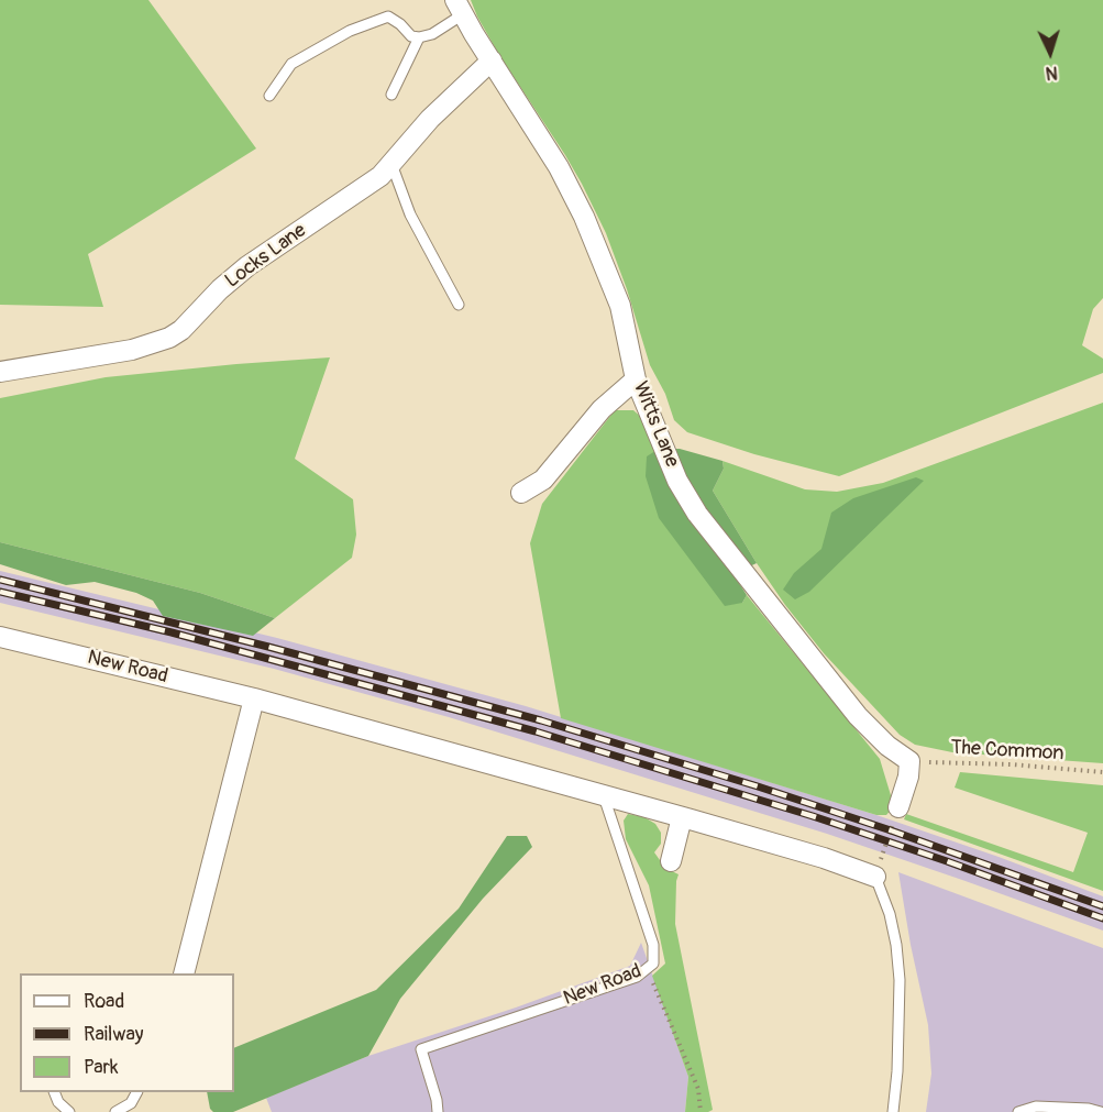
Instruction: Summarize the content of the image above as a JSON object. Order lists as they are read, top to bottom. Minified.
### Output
{"streets":{"street":["Locks Lane","Witts Lane","New Road"],"path":["The Common"]},"crossings":[["Locks Lane","Witts Lane"],["Witts Lane","The Common"]],"legend":["Road","Railway","Park"],"north":"bottom"}
